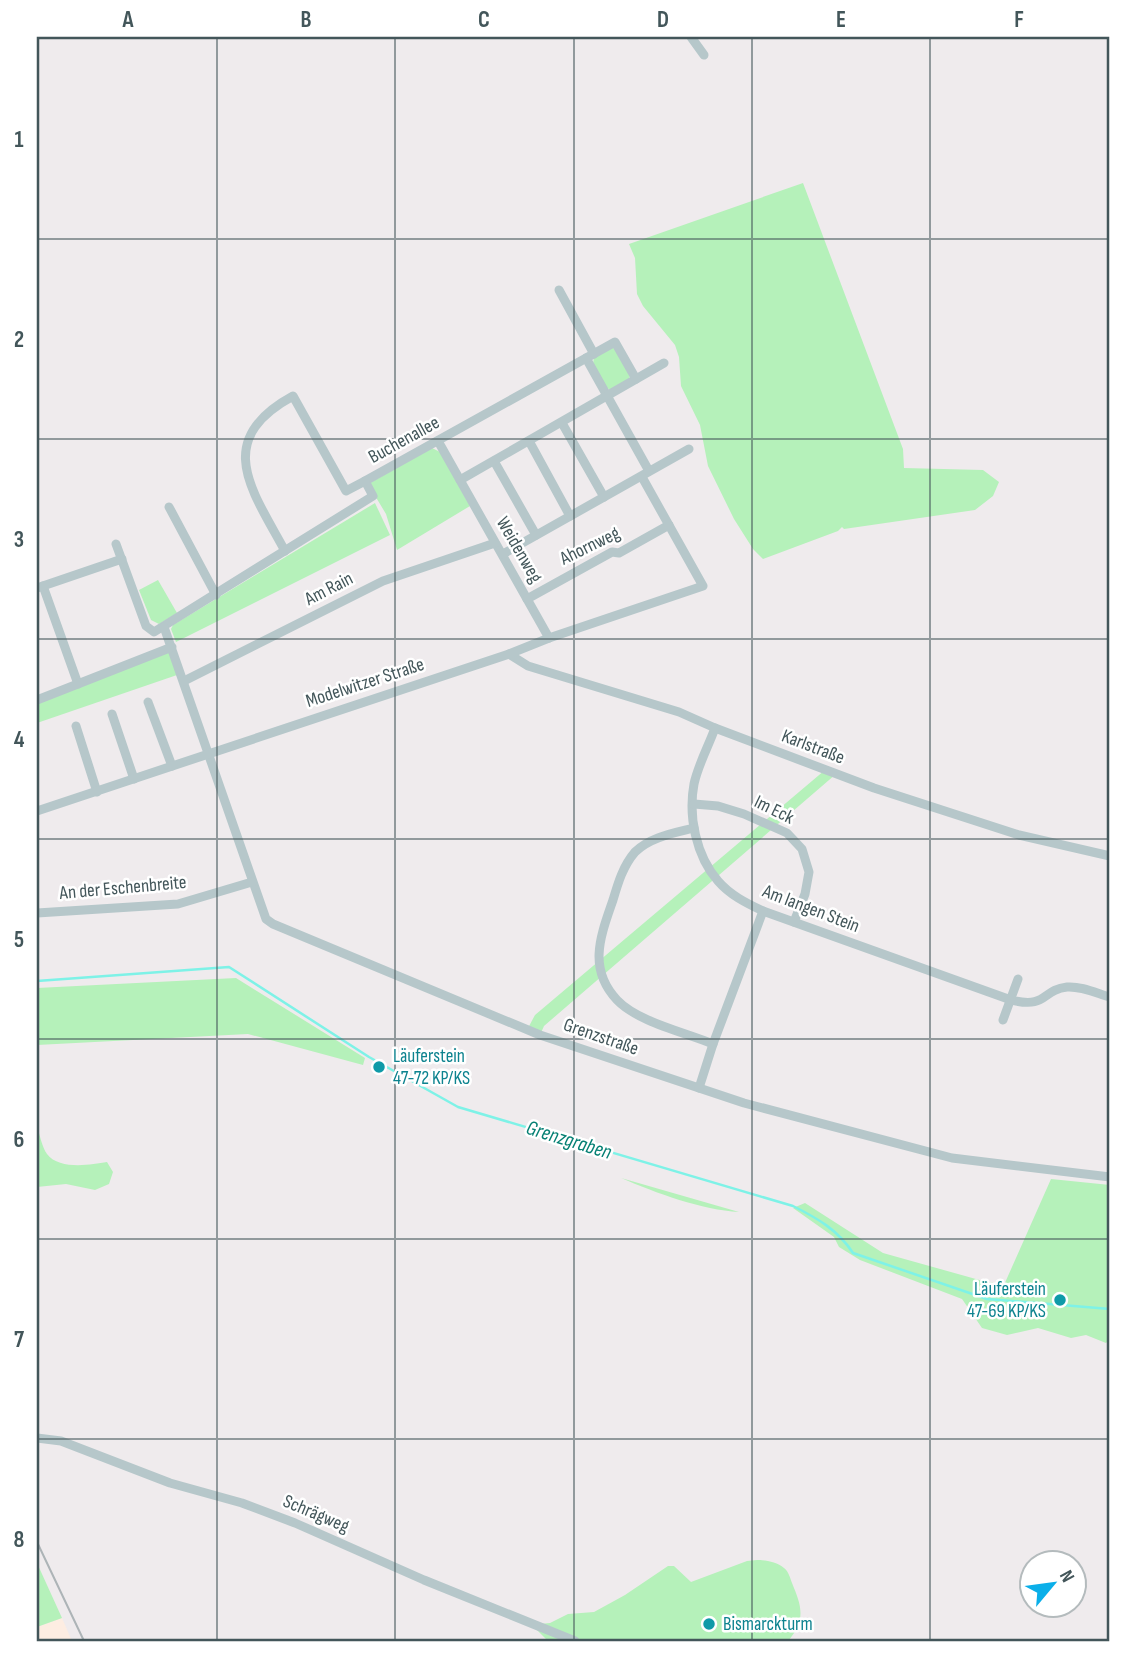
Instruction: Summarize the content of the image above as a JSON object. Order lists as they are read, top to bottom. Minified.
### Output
{"streets":{"street":["Buchenallee","Ahornweg","Weidenweg","Am Rain","Modelwitzer Straße","Karlstraße","Im Eck","An der Eschenbreite","Am langen Stein","Grenzstraße","Schrägweg"]},"crossings":[["Buchenallee","Weidenweg"],["Buchenallee","Grenzstraße"],["Ahornweg","Weidenweg"],["Ahornweg","Modelwitzer Straße"],["Weidenweg","Am Rain"],["Weidenweg","Modelwitzer Straße"],["Am Rain","Grenzstraße"],["Modelwitzer Straße","Karlstraße"],["Modelwitzer Straße","Grenzstraße"],["Karlstraße","Am langen Stein"],["Im Eck","Am langen Stein"],["An der Eschenbreite","Grenzstraße"]],"water":["Grenzgraben"],"places":["Läuferstein 47-72 KP/KS","Läuferstein 47-69 KP/KS","Bismarckturm"],"north":"top right","grid":{"columns":["A","B","C","D","E","F"],"rows":["1","2","3","4","5","6","7","8"]}}
